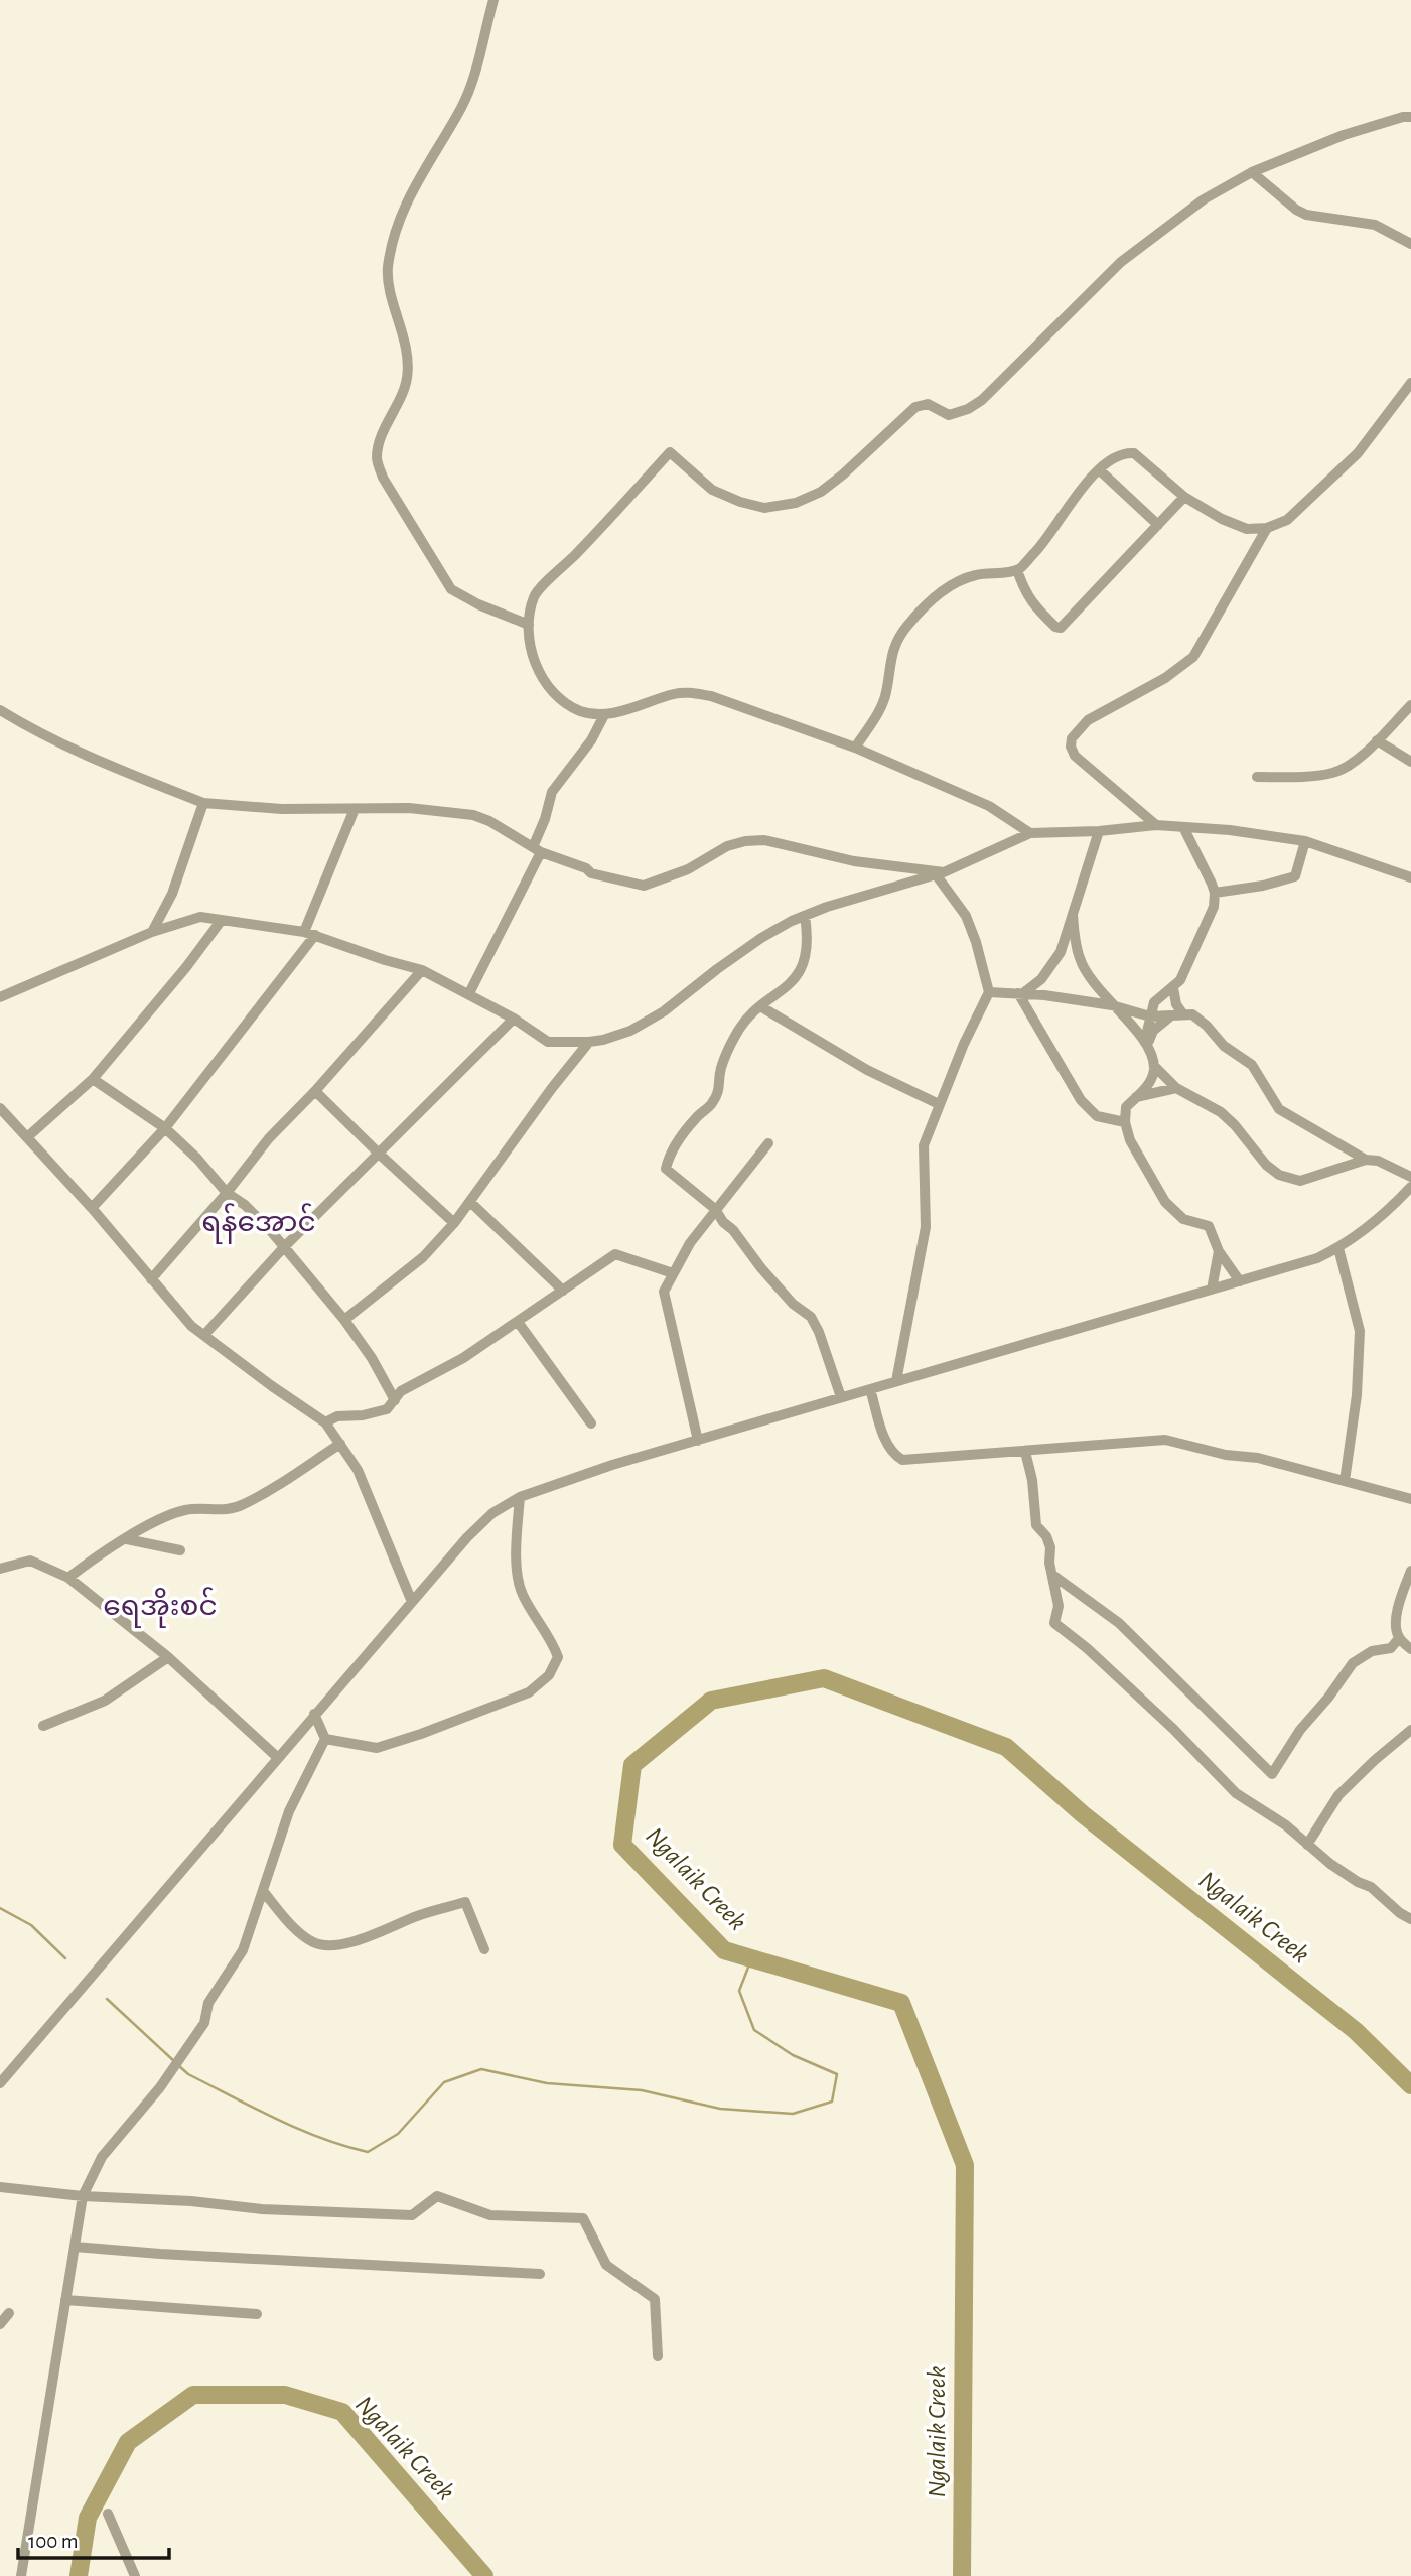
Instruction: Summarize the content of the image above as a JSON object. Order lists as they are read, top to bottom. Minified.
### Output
{"districts":["ရန်အောင်","ရေအိုးစင်"],"water":["Ngalaik Creek"],"scale_bar":"100 m"}
